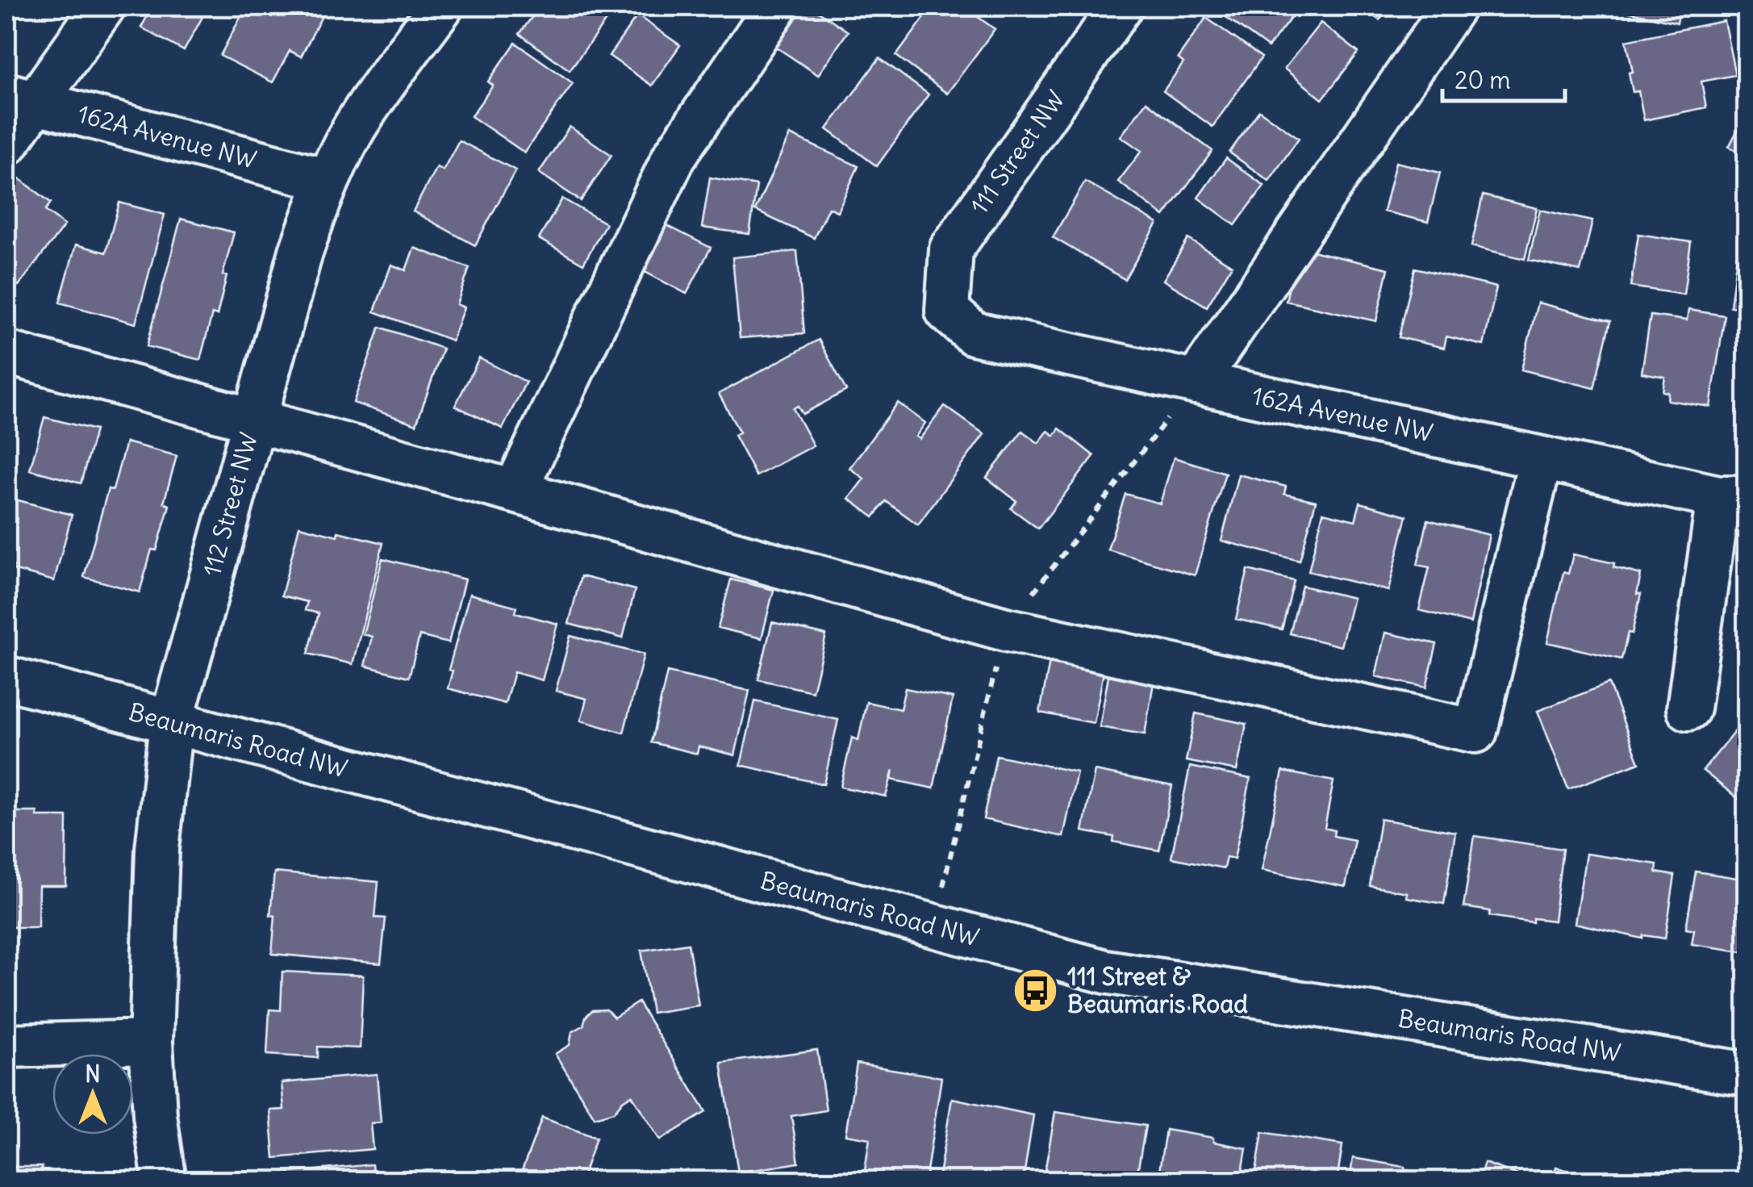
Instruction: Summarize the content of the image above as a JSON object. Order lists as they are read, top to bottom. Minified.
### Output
{"streets":{"street":["162A Avenue NW","111 Street NW","112 Street NW","Beaumaris Road NW"]},"crossings":[["162A Avenue NW","111 Street NW"],["162A Avenue NW","112 Street NW"],["112 Street NW","Beaumaris Road NW"]],"places":{"bus stop":["111 Street & Beaumaris Road"]},"scale_bar":"20 m","north":"top"}
